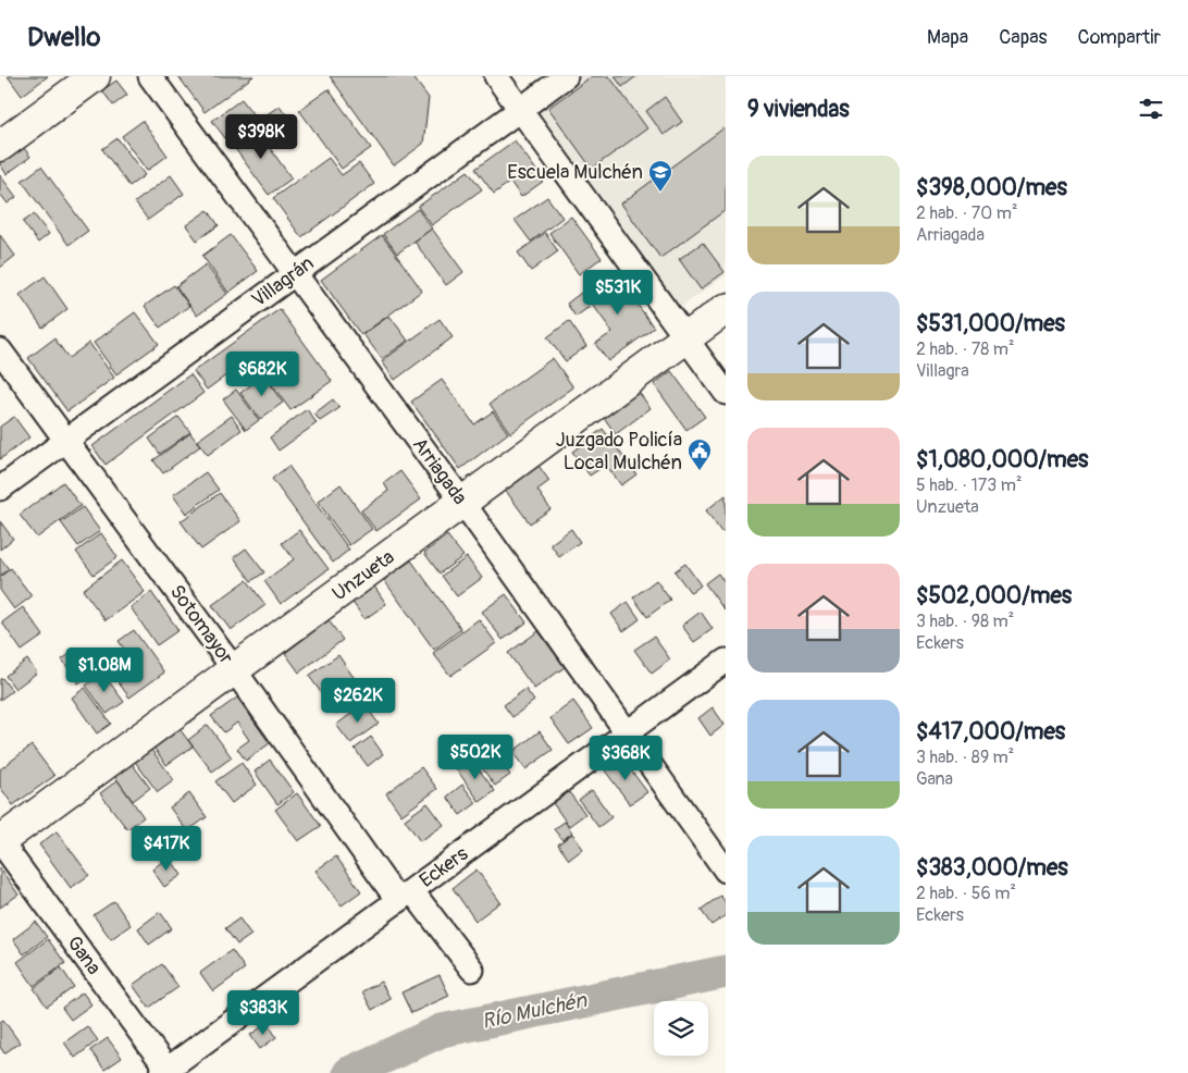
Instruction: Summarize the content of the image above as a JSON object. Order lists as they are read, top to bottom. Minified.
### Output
{"streets":{"main road":["Unzueta"],"street":["Villagrán","Arriagada","Sotomayor","Eckers","Gana"]},"crossings":[["Villagrán","Arriagada"],["Villagrán","Sotomayor"],["Arriagada","Unzueta"],["Arriagada","Eckers"],["Unzueta","Sotomayor"],["Unzueta","Gana"],["Sotomayor","Eckers"],["Eckers","Gana"]],"water":["Río Mulchén"],"places":{"school or university":["Escuela Mulchén"],"public building":["Juzgado Policía Local Mulchén"]},"page":{"header":"Dwello","nav":["Mapa","Capas","Compartir"],"heading":"9 viviendas","price":["$398K","$531K","$682K","$1.08M","$262K","$502K","$368K","$417K","$383K"],"list":[{"name":"$398,000/mes","note":"2 hab. · 70 m² · Arriagada"},{"name":"$531,000/mes","note":"2 hab. · 78 m² · Villagra"},{"name":"$1,080,000/mes","note":"5 hab. · 173 m² · Unzueta"},{"name":"$502,000/mes","note":"3 hab. · 98 m² · Eckers"},{"name":"$417,000/mes","note":"3 hab. · 89 m² · Gana"},{"name":"$383,000/mes","note":"2 hab. · 56 m² · Eckers"}]}}
